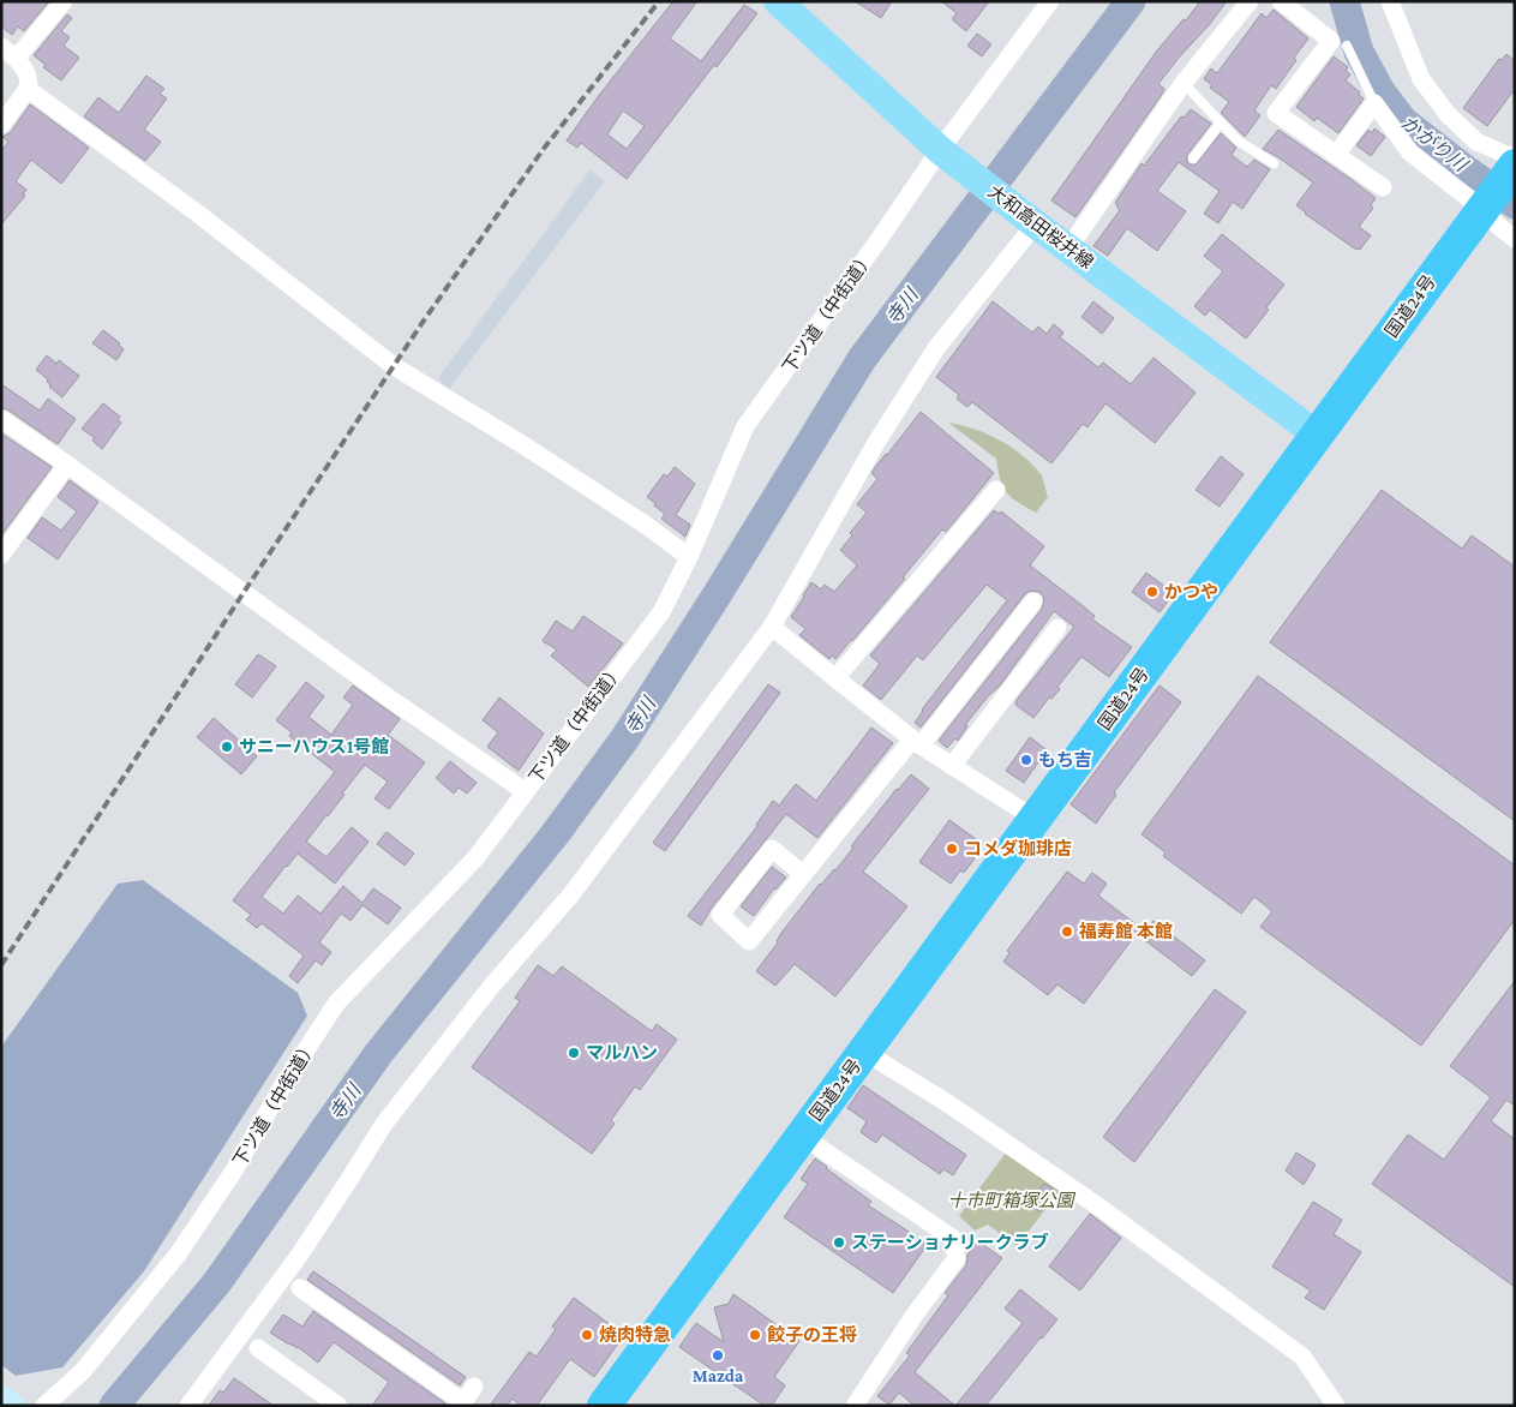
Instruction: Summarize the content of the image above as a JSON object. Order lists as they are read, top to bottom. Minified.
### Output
{"streets":{"highway":["国道24号"],"main road":["大和高田桜井線"],"street":["下ツ道（中街道）"]},"crossings":[["大和高田桜井線","国道24号"],["大和高田桜井線","下ツ道（中街道）"]],"water":["かがり川","寺川"],"parks":["十市町箱塚公園"],"places":["かつや","サニーハウス1号館","もち吉","コメダ珈琲店","福寿館 本館","マルハン","ステーショナリークラブ","焼肉特急","餃子の王将","Mazda"]}
